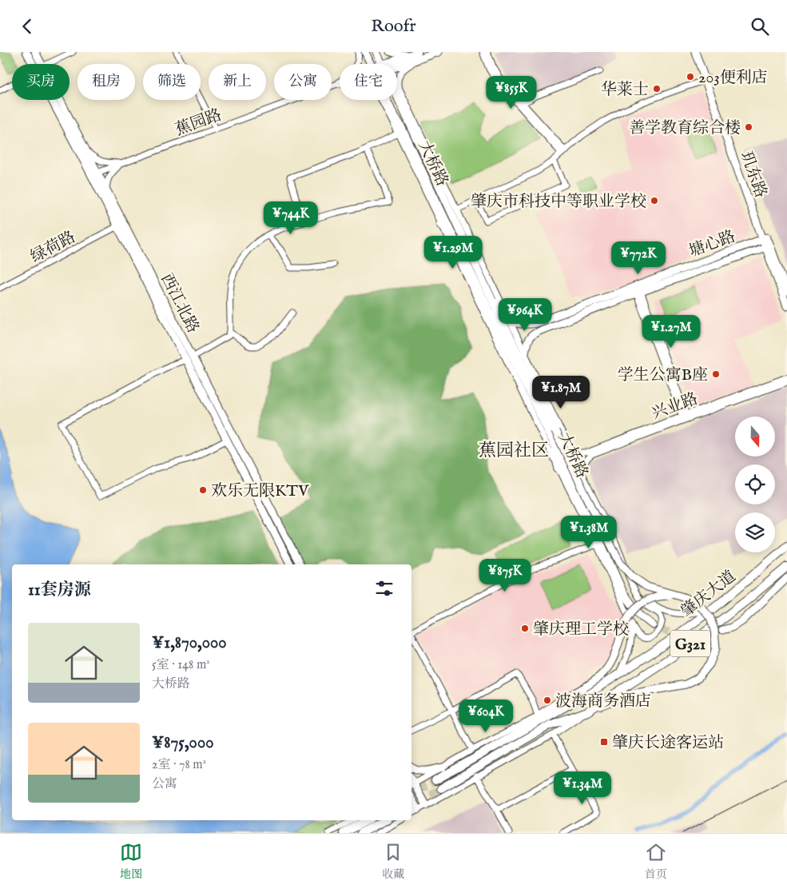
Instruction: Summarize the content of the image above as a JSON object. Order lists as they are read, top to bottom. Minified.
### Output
{"streets":{"highway":["肇庆大道","G321"],"main road":["大桥路","玑东路","塘心路","西江北路"],"street":["蕉园路","绿荷路","兴业路"]},"crossings":[["蕉园路","西江北路"],["大桥路","肇庆大道"],["玑东路","塘心路"],["绿荷路","西江北路"]],"districts":["蕉园社区"],"places":{"other":["203便利店","华莱士","善学教育综合楼","肇庆市科技中等职业学校","学生公寓B座","欢乐无限KTV","肇庆理工学校","波海商务酒店"],"transit":["肇庆长途客运站"]},"north":"bottom","page":{"header":"Roofr","chip":["买房","租房","筛选","新上","公寓","住宅"],"price":["¥855K","¥744K","¥1.29M","¥772K","¥964K","¥1.27M","¥1.87M","¥1.38M","¥875K","¥604K","¥1.34M"],"heading":"11套房源","list":[{"name":"¥1,870,000","note":"5室 · 148 m² · 大桥路"},{"name":"¥875,000","note":"2室 · 78 m² · 公寓"}],"tabs":["地图","收藏","首页"]}}
